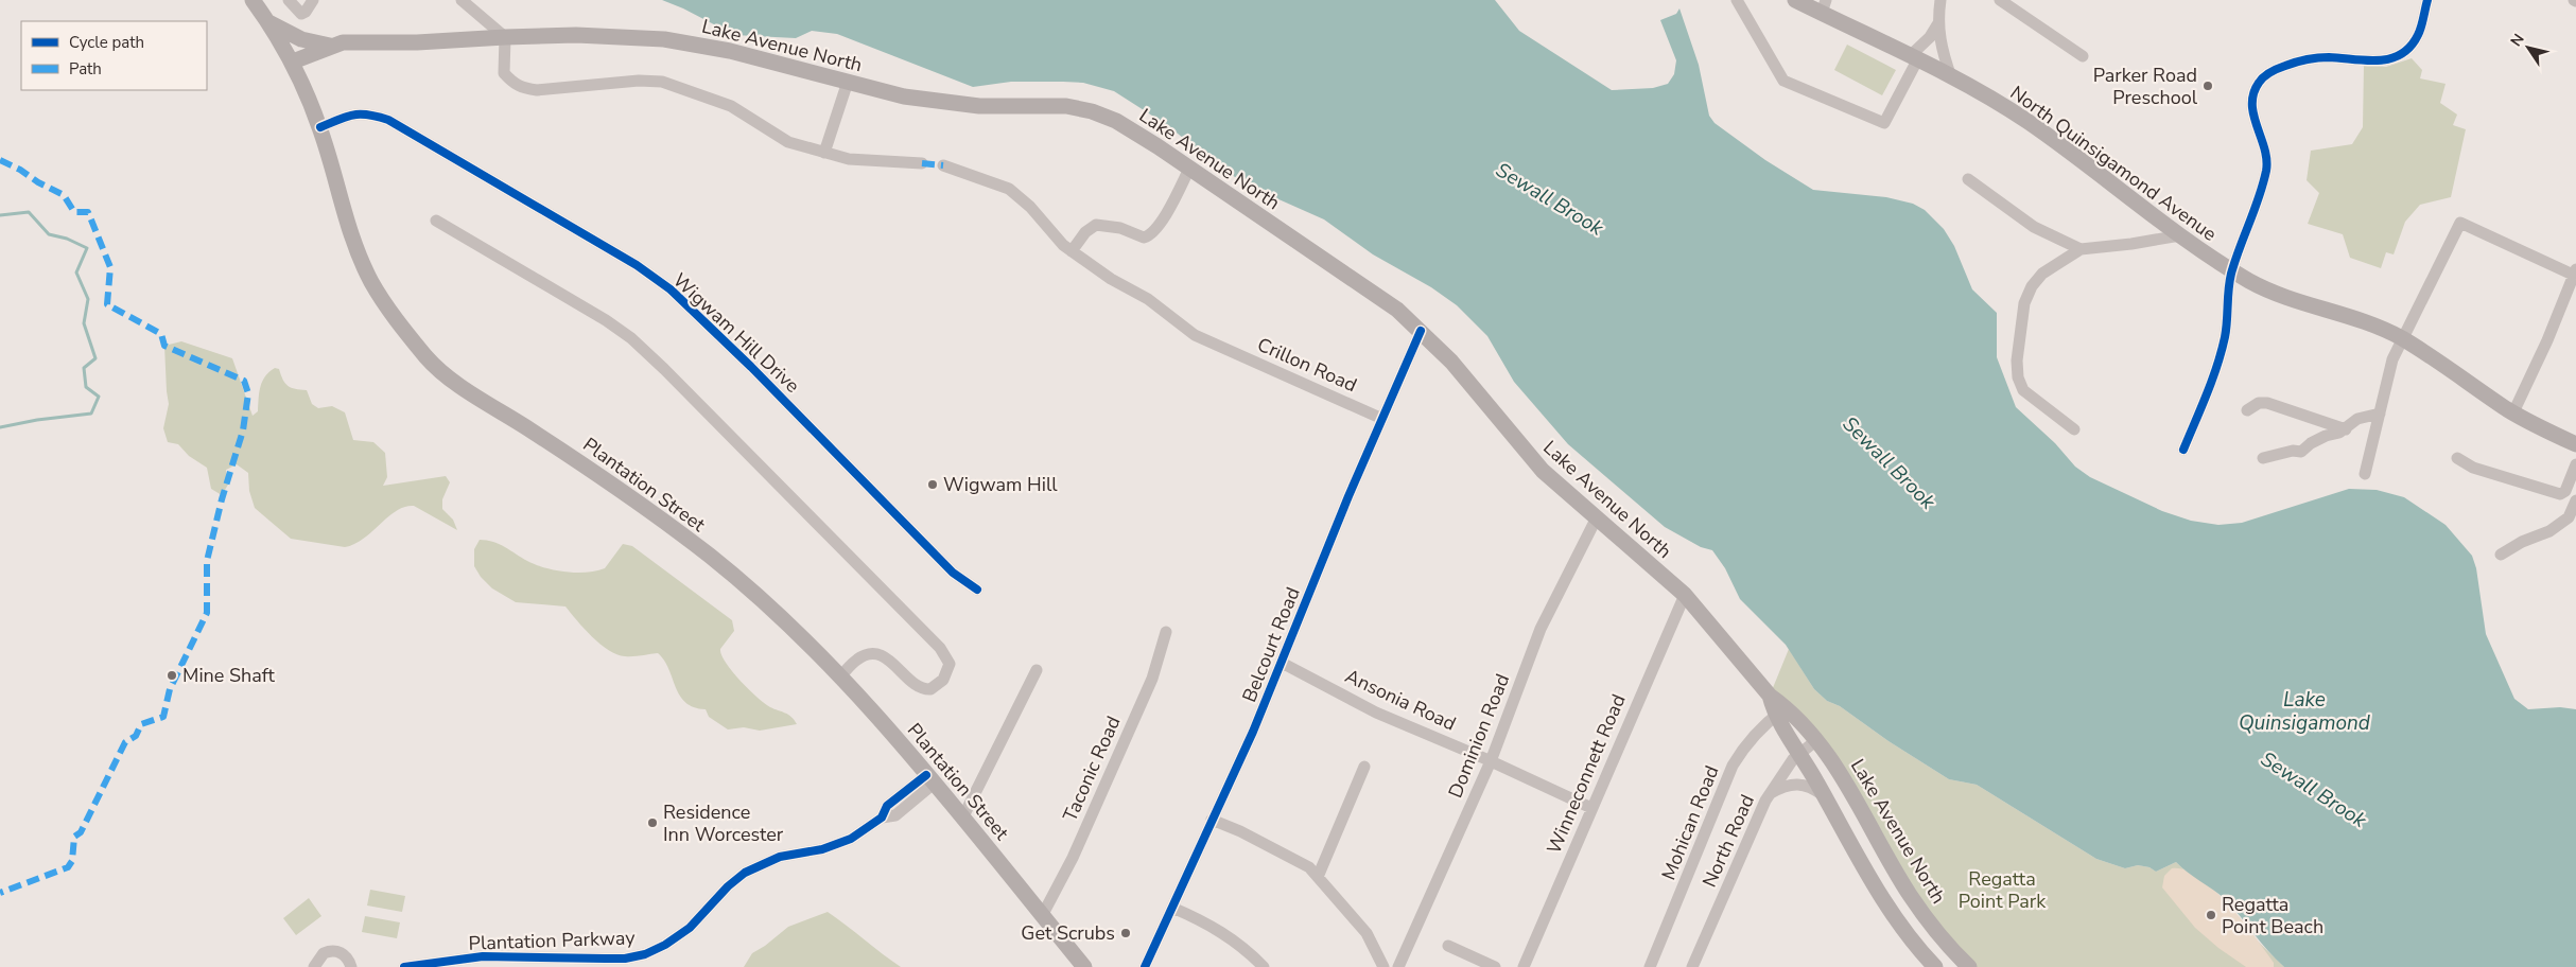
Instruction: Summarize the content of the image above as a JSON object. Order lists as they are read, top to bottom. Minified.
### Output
{"streets":{"main road":["Lake Avenue North","North Quinsigamond Avenue","Plantation Street"],"street":["Wigwam Hill Drive","Crillon Road","Belcourt Road","Ansonia Road","Dominion Road","Taconic Road","Winneconnett Road","Mohican Road","North Road","Plantation Parkway"]},"crossings":[["Lake Avenue North","Belcourt Road"],["Lake Avenue North","Dominion Road"],["Lake Avenue North","Winneconnett Road"],["Lake Avenue North","Mohican Road"],["Lake Avenue North","North Road"],["Wigwam Hill Drive","Plantation Street"],["Crillon Road","Belcourt Road"],["Plantation Street","Taconic Road"],["Plantation Street","Plantation Parkway"],["Belcourt Road","Ansonia Road"],["Ansonia Road","Dominion Road"],["Ansonia Road","Winneconnett Road"]],"water":["Sewall Brook","Lake Quinsigamond"],"parks":["Regatta Point Park"],"places":["Parker Road Preschool","Wigwam Hill","Mine Shaft","Residence Inn Worcester","Regatta Point Beach","Get Scrubs"],"legend":["Cycle path","Path"],"north":"top left"}
